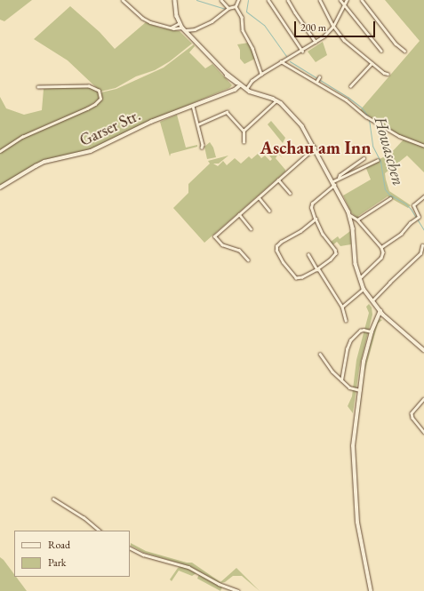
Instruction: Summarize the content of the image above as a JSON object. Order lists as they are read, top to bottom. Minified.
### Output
{"streets":{"main road":["Garser Str."]},"districts":["Aschau am Inn"],"water":["Howaschen"],"legend":["Road","Park"],"scale_bar":"200 m"}
